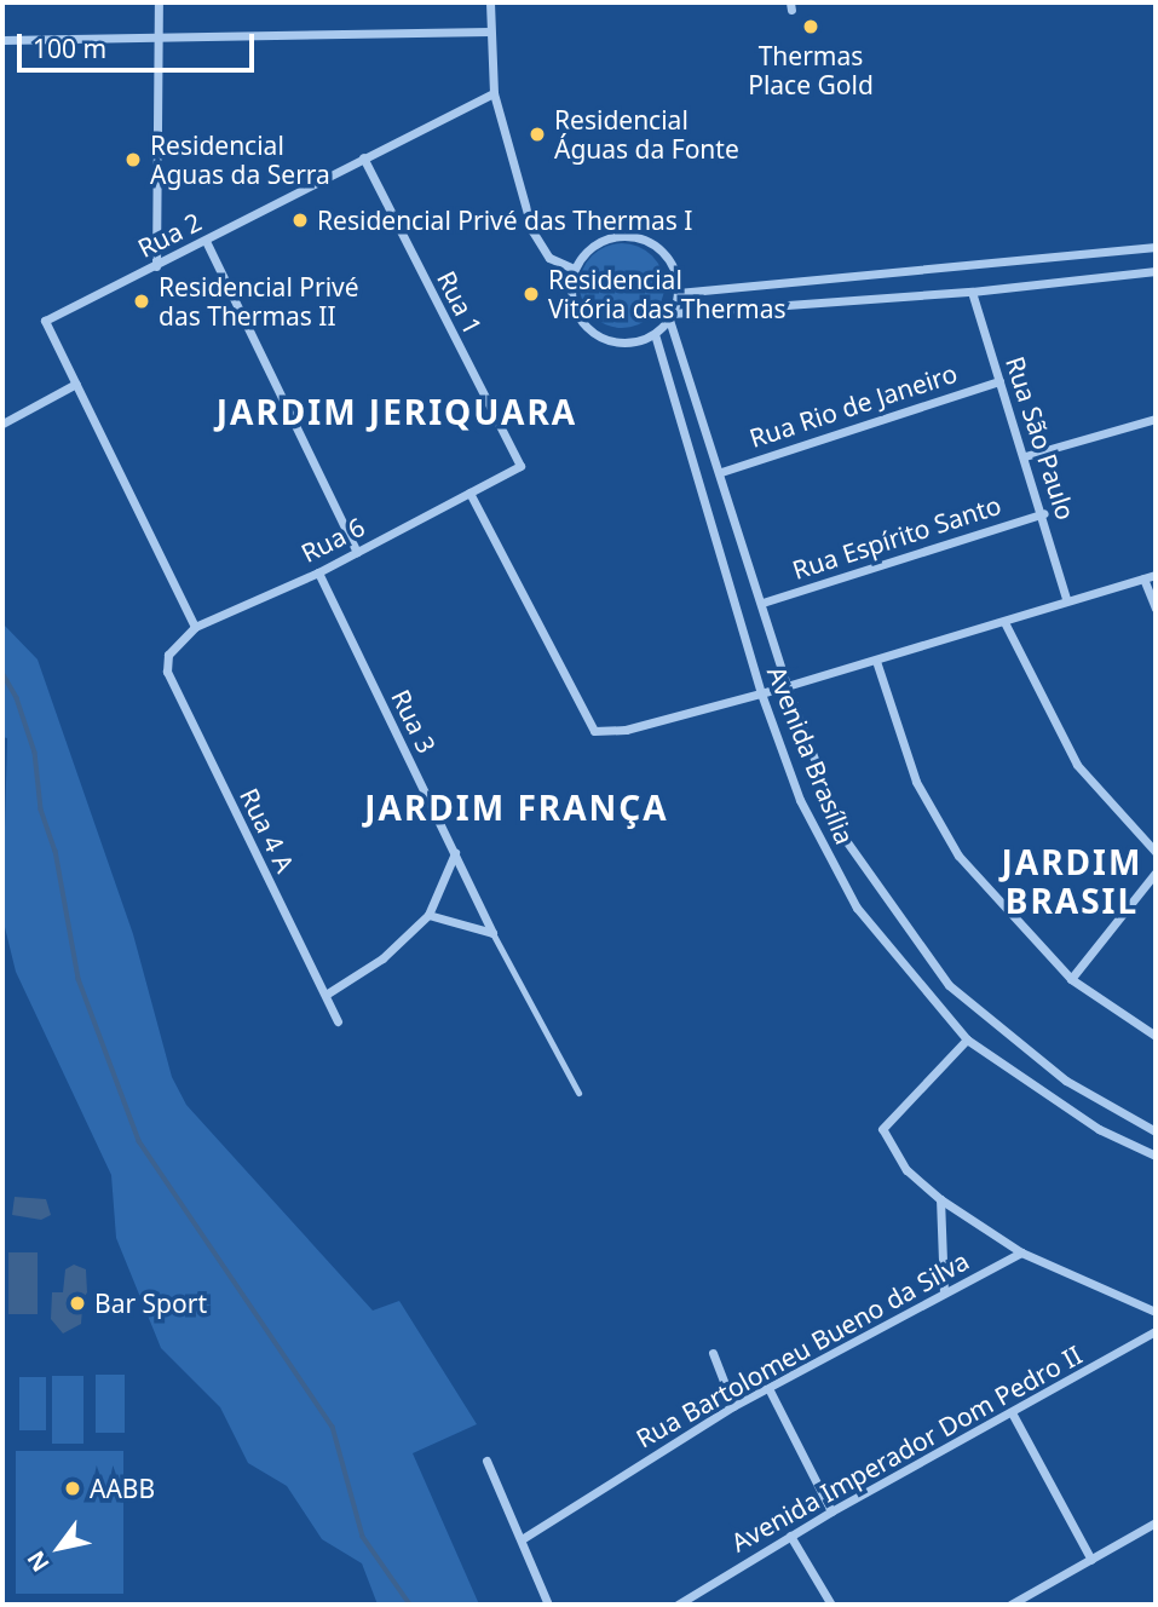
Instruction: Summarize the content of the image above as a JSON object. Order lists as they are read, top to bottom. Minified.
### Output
{"streets":{"street":["Rua 2","Rua 1","Rua Rio de Janeiro","Rua São Paulo","Rua Espírito Santo","Rua 6","Rua 3","Avenida Brasília","Rua 4 A","Rua Bartolomeu Bueno da Silva","Avenida Imperador Dom Pedro II"]},"crossings":[["Rua 2","Rua 1"],["Rua 1","Rua 6"],["Rua Rio de Janeiro","Rua São Paulo"],["Rua Rio de Janeiro","Avenida Brasília"],["Rua São Paulo","Rua Espírito Santo"],["Rua Espírito Santo","Avenida Brasília"],["Rua 6","Rua 3"],["Rua 6","Rua 4 A"]],"districts":["JARDIM JERIQUARA","JARDIM FRANÇA","JARDIM BRASIL"],"places":["Thermas Place Gold","Residencial Águas da Fonte","Residencial Aguas da Serra","Residencial Privé das Thermas I","Residencial Vitória das Thermas","Residencial Privé das Thermas II","Bar Sport","AABB"],"scale_bar":"100 m","north":"bottom left"}
